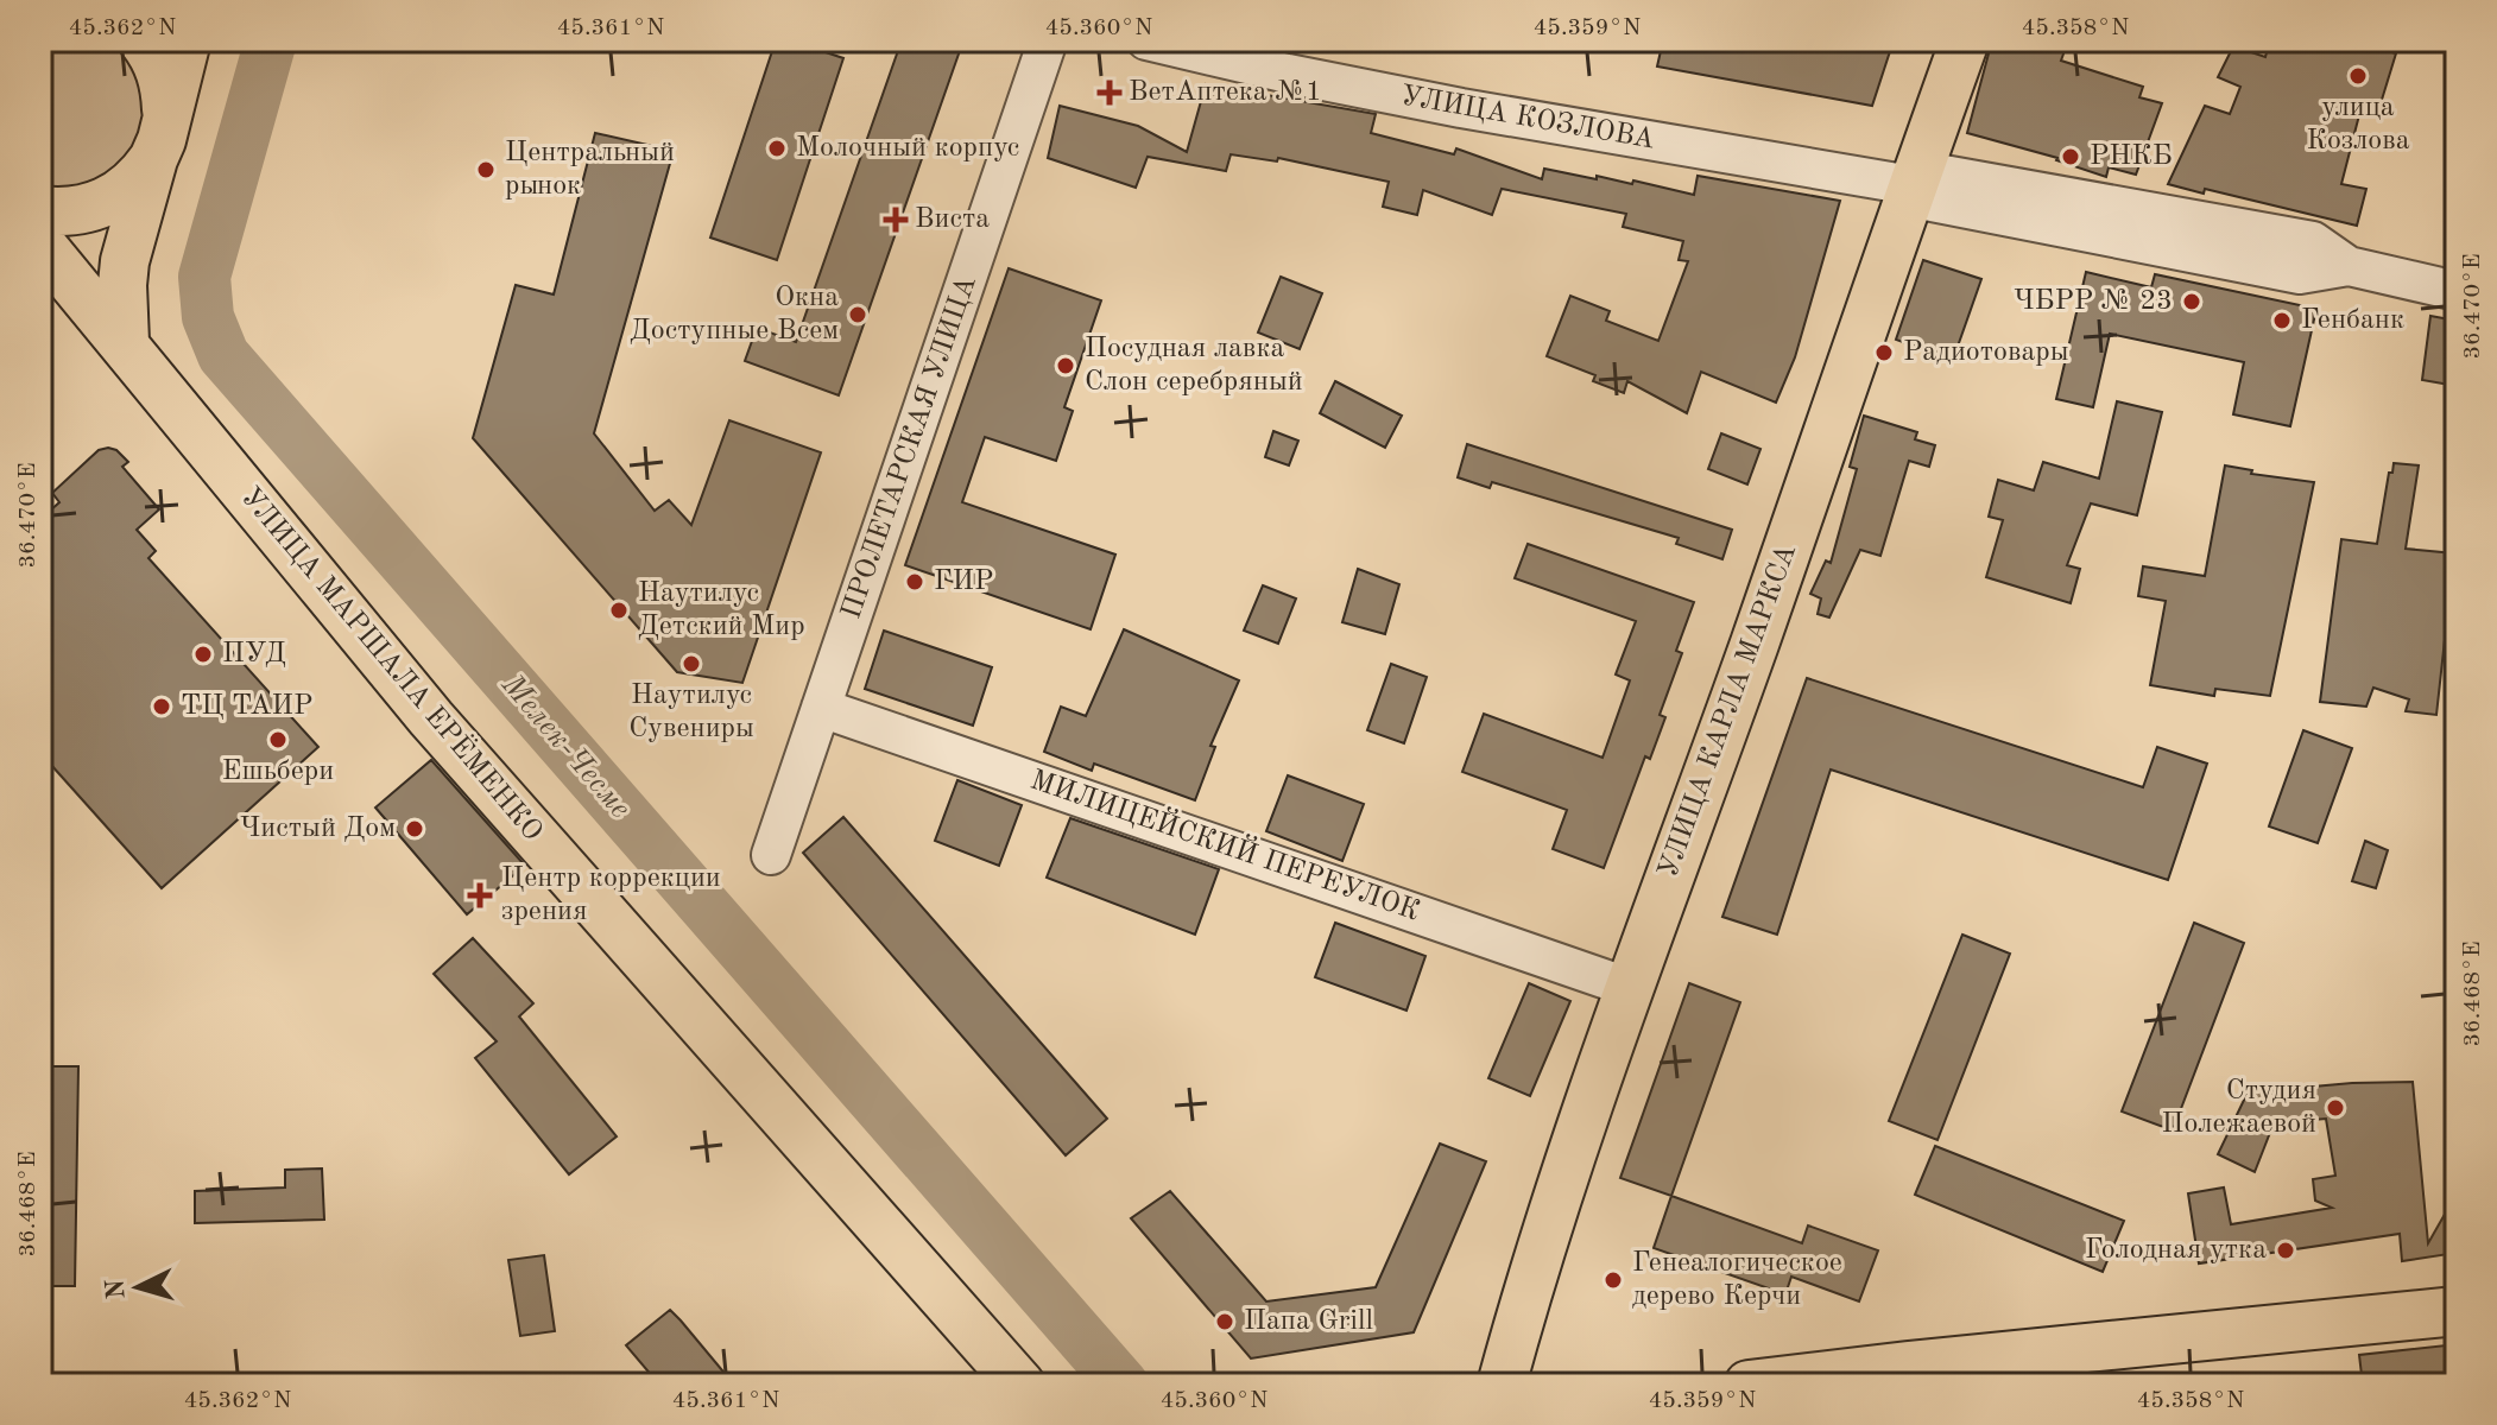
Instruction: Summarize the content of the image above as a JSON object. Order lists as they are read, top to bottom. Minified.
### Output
{"streets":{"main road":["УЛИЦА МАРШАЛА ЕРЁМЕНКО","УЛИЦА КАРЛА МАРКСА"],"street":["УЛИЦА КОЗЛОВА","ПРОЛЕТАРСКАЯ УЛИЦА","МИЛИЦЕЙСКИЙ ПЕРЕУЛОК"]},"crossings":[["УЛИЦА КОЗЛОВА","УЛИЦА КАРЛА МАРКСА"],["ПРОЛЕТАРСКАЯ УЛИЦА","МИЛИЦЕЙСКИЙ ПЕРЕУЛОК"],["УЛИЦА КАРЛА МАРКСА","МИЛИЦЕЙСКИЙ ПЕРЕУЛОК"]],"water":["Мелек-Чесме"],"places":{"other":["улица Козлова","Молочный корпус","РНКБ","Центральный рынок","ЧБРР № 23","Окна Доступные Всем","Генбанк","Радиотовары","Посудная лавка Слон серебряный","ГИР","Наутилус Детский Мир","ПУД","Наутилус Сувениры","ТЦ ТАИР","Ешьбери","Чистый Дом","Студия Полежаевой","Голодная утка","Генеалогическое дерево Керчи","Папа Grill"],"health":["ВетАптека №1","Виста","Центр коррекции зрения"]},"north":"left","coordinates":["45.362°N","45.361°N","45.360°N","45.359°N","45.358°N","36.470°E","36.468°E"]}
